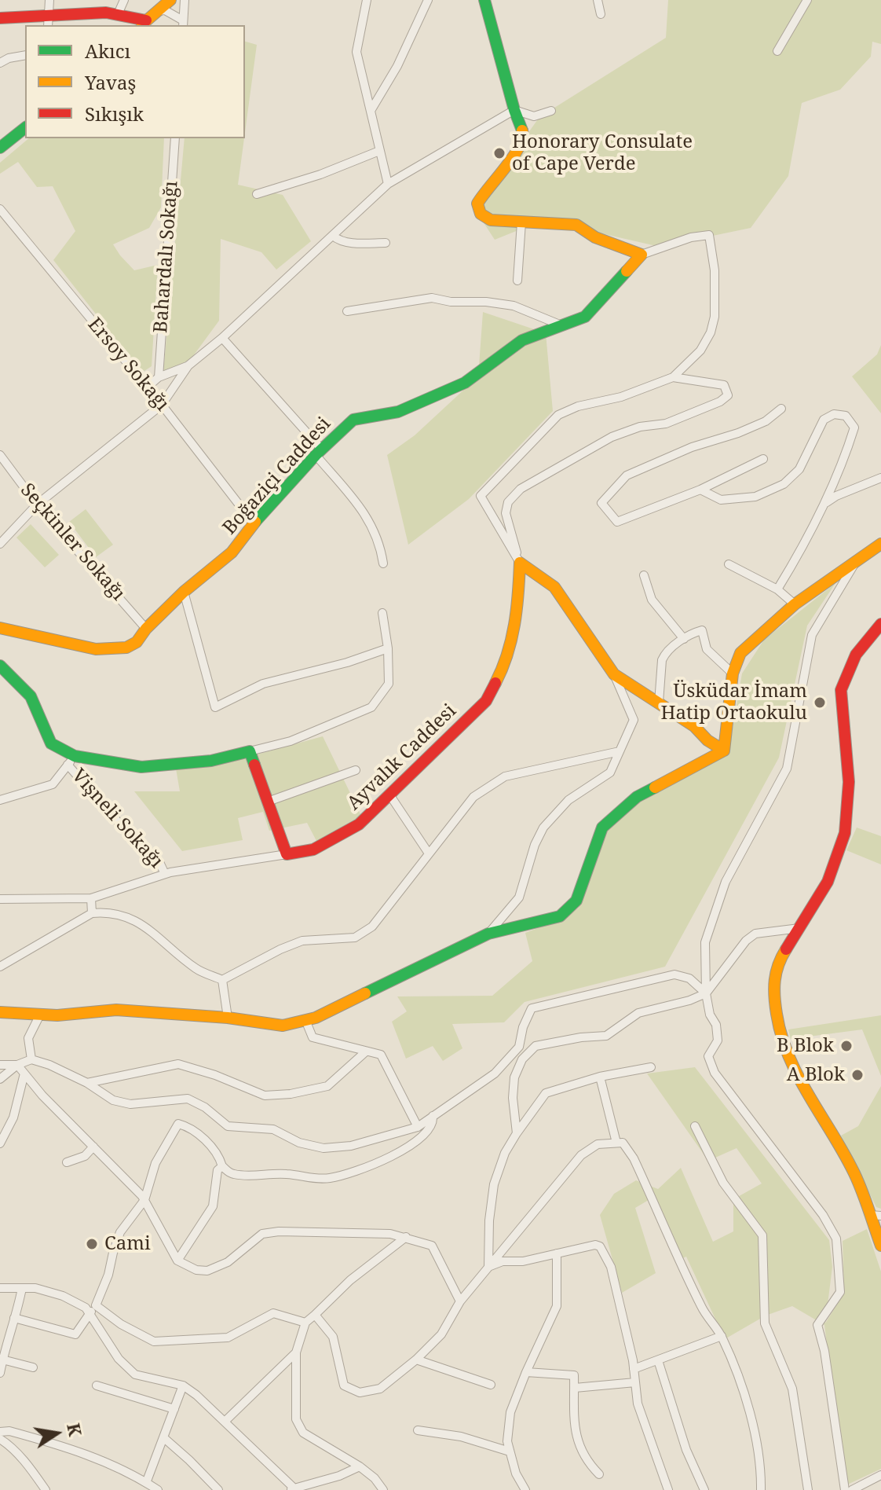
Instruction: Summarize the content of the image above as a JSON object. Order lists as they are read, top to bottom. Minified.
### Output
{"streets":{"street":["Bahardalı Sokağı","Ersoy Sokağı","Boğaziçi Caddesi","Seçkinler Sokağı","Ayvalık Caddesi","Vişneli Sokağı"]},"crossings":[["Ersoy Sokağı","Boğaziçi Caddesi"],["Boğaziçi Caddesi","Seçkinler Sokağı"]],"places":["Honorary Consulate of Cape Verde","Üsküdar İmam Hatip Ortaokulu","B Blok","A Blok","Cami"],"legend":["Akıcı","Yavaş","Sıkışık"],"north":"right"}
